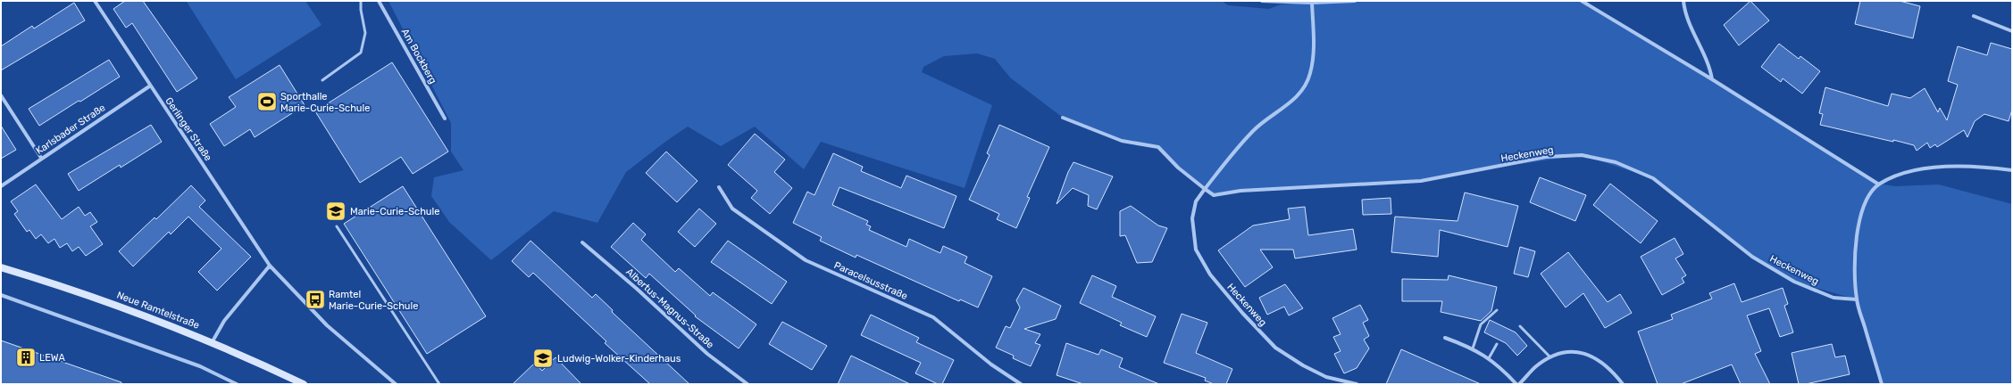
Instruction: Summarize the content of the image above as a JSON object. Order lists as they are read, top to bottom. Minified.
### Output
{"streets":{"main road":["Neue Ramtelstraße"],"street":["Am Bockberg","Karlsbader Straße","Gerlinger Straße","Heckenweg","Paracelsusstraße","Albertus-Magnus-Straße"]},"crossings":[["Karlsbader Straße","Gerlinger Straße"]],"places":{"sports":["Sporthalle Marie-Curie-Schule"],"school or university":["Marie-Curie-Schule","Ludwig-Wolker-Kinderhaus"],"bus stop":["Ramtel Marie-Curie-Schule"],"building":["LEWA"]}}
